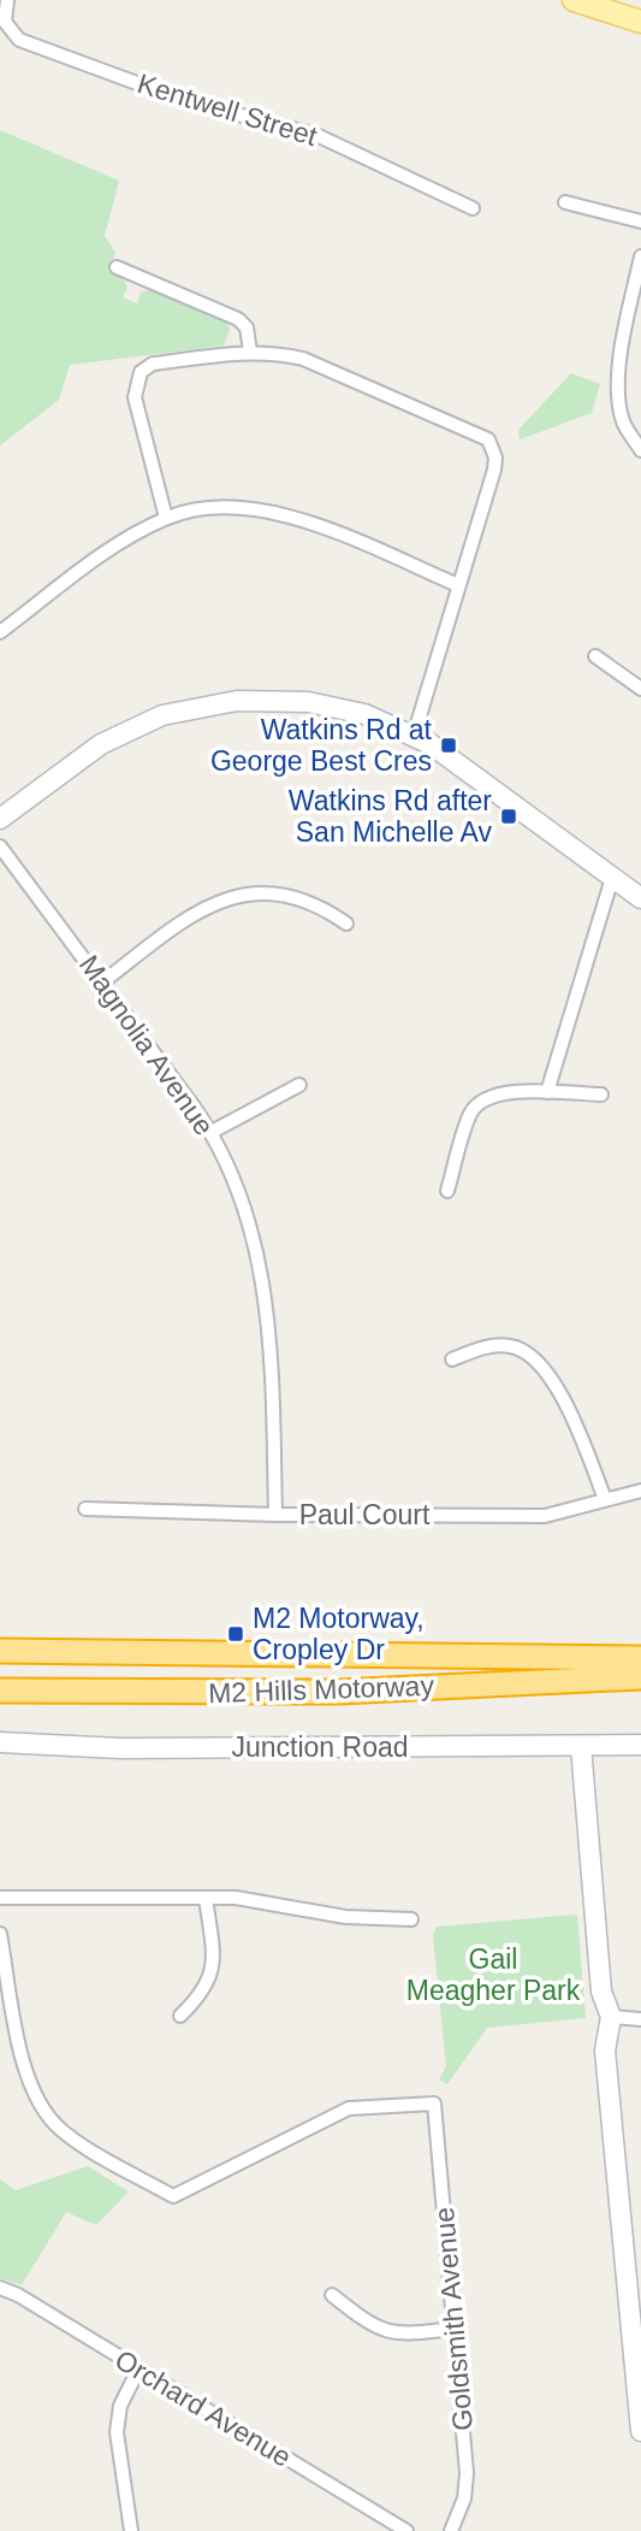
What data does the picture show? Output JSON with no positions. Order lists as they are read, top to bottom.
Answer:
{
  "streets": {
    "highway": ["M2 Hills Motorway"],
    "street": [
      "Kentwell Street",
      "Magnolia Avenue",
      "Paul Court",
      "Junction Road",
      "Goldsmith Avenue",
      "Orchard Avenue"
    ]
  },
  "crossings": [
    ["Magnolia Avenue", "Paul Court"]
  ],
  "parks": ["Gail Meagher Park"],
  "places": {
    "transit": ["Watkins Rd at George Best Cres", "Watkins Rd after San Michelle Av", "M2 Motorway, Cropley Dr"]
  }
}
